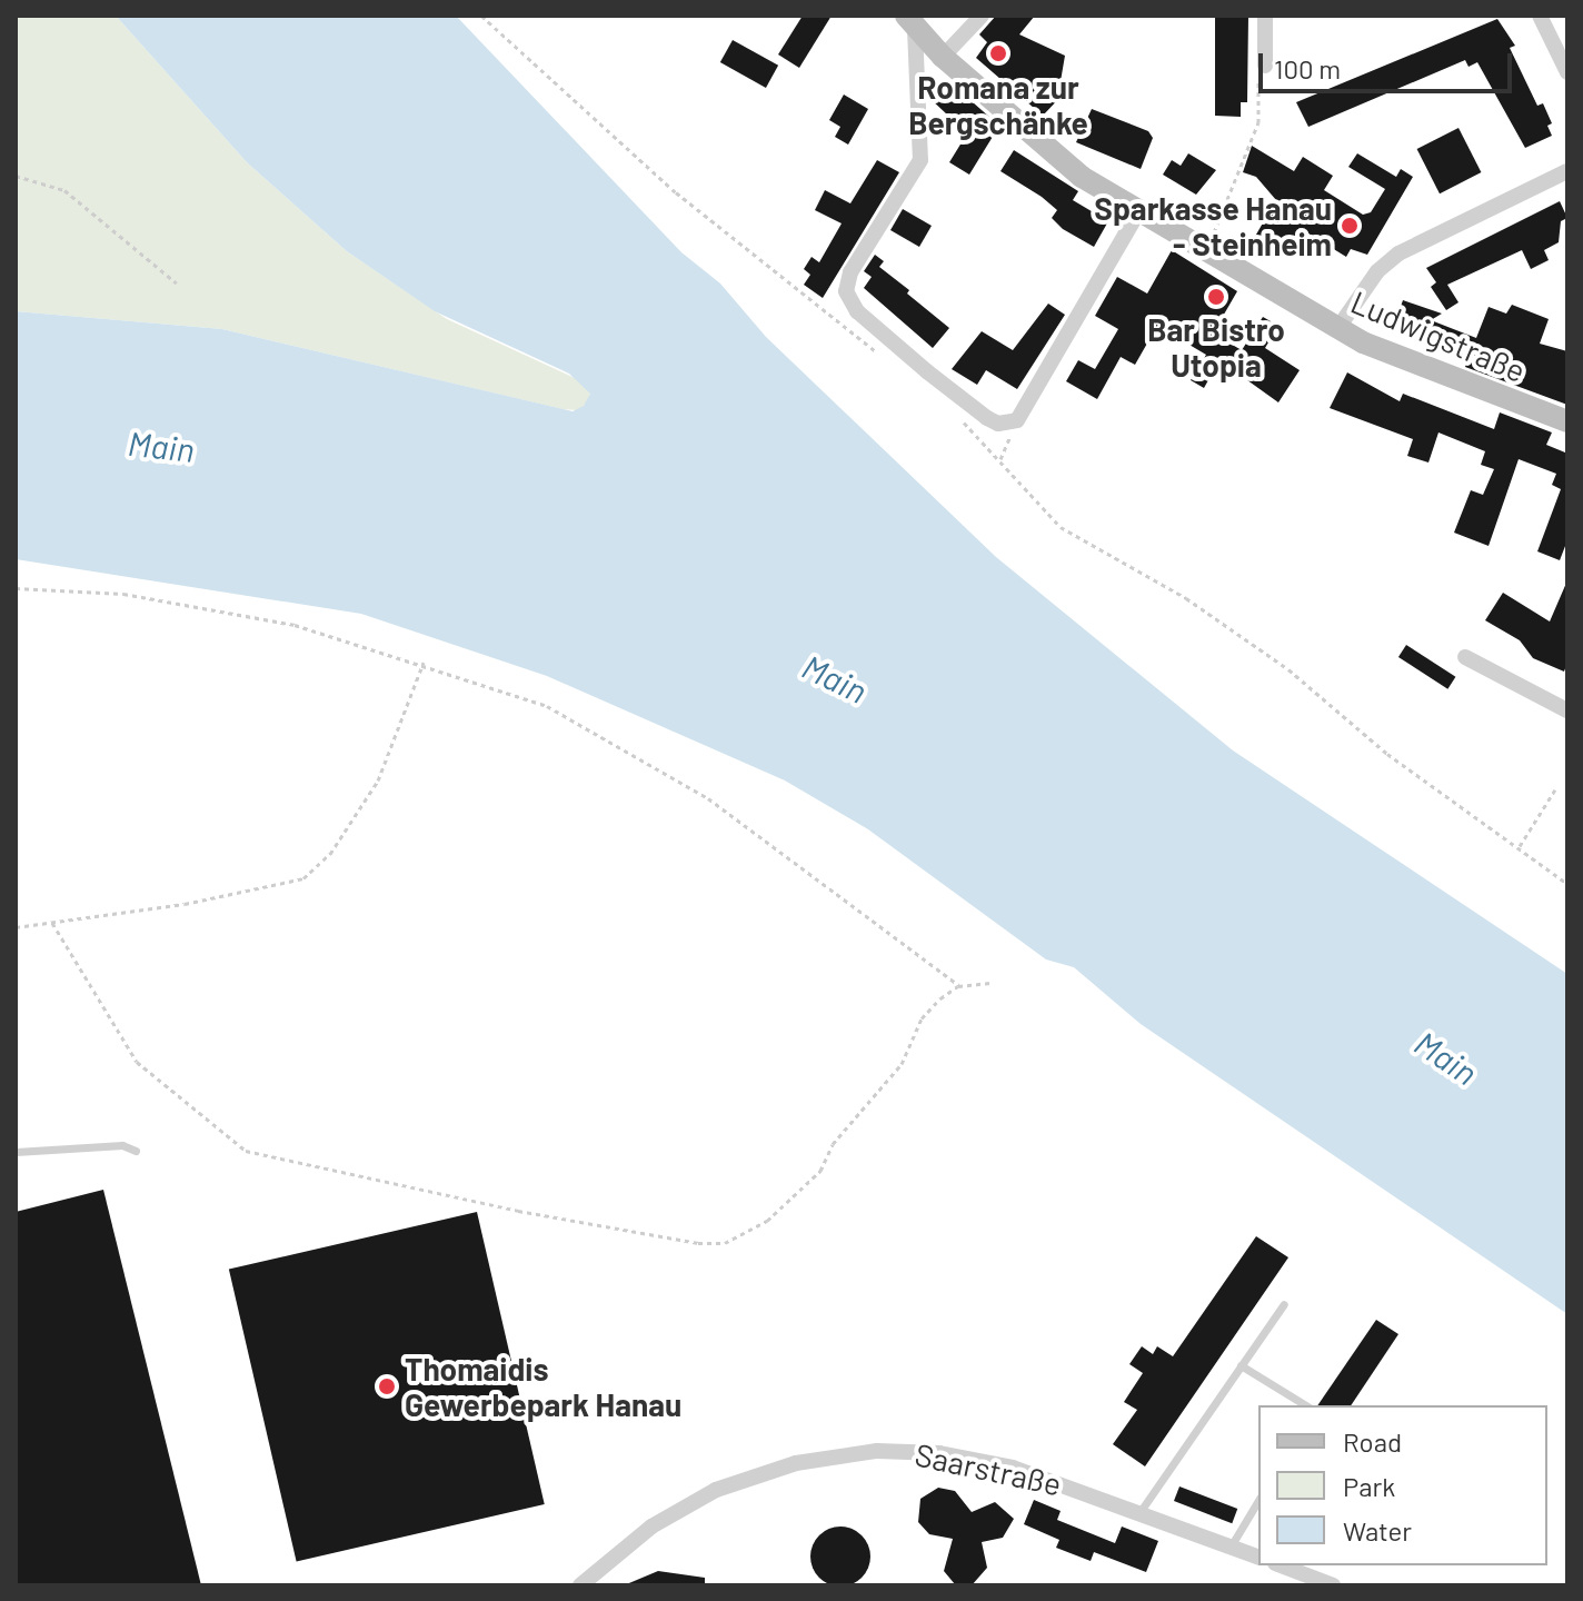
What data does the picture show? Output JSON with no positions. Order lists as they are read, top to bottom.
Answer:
{
  "streets": {
    "main road": ["Ludwigstraße"],
    "street": ["Saarstraße"]
  },
  "water": ["Main"],
  "places": [
    "Romana zur Bergschänke",
    "Sparkasse Hanau - Steinheim",
    "Bar Bistro Utopia",
    "Thomaidis Gewerbepark Hanau"
  ],
  "legend": ["Road", "Park", "Water"],
  "scale_bar": "100 m"
}
